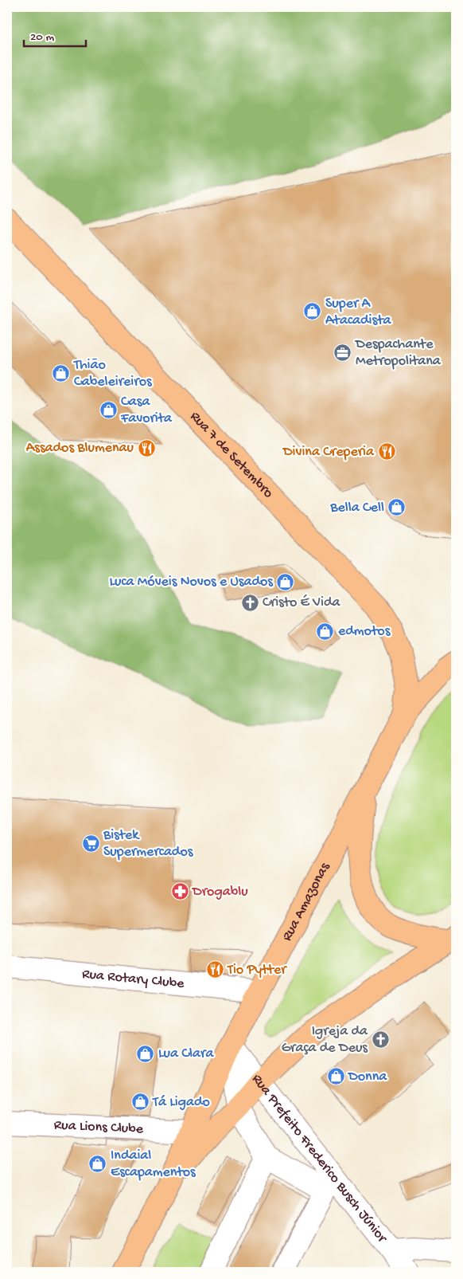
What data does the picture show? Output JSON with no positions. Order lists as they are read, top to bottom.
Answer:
{
  "streets": {
    "main road": ["Rua 7 de Setembro", "Rua Amazonas"],
    "street": ["Rua Rotary Clube", "Rua Lions Clube", "Rua Prefeito Frederico Busch Júnior"]
  },
  "crossings": [
    ["Rua 7 de Setembro", "Rua Amazonas"],
    ["Rua Amazonas", "Rua Rotary Clube"],
    ["Rua Amazonas", "Rua Lions Clube"],
    ["Rua Amazonas", "Rua Prefeito Frederico Busch Júnior"]
  ],
  "places": {
    "shop": [
      "Super A Atacadista",
      "Thião Cabeleireiros",
      "Casa Favorita",
      "Bella Cell",
      "Luca Móveis Novos e Usados",
      "edmotos",
      "Lua Clara",
      "Donna",
      "Tá Ligado",
      "Indaial Escapamentos"
    ],
    "office": ["Despachante Metropolitana"],
    "restaurant": ["Assados Blumenau", "Divina Creperia", "Tio Pytter"],
    "church": ["Cristo É Vida", "Igreja da Graça de Deus"],
    "supermarket": ["Bistek Supermercados"],
    "pharmacy": ["Drogablu"]
  },
  "scale_bar": "20 m"
}
